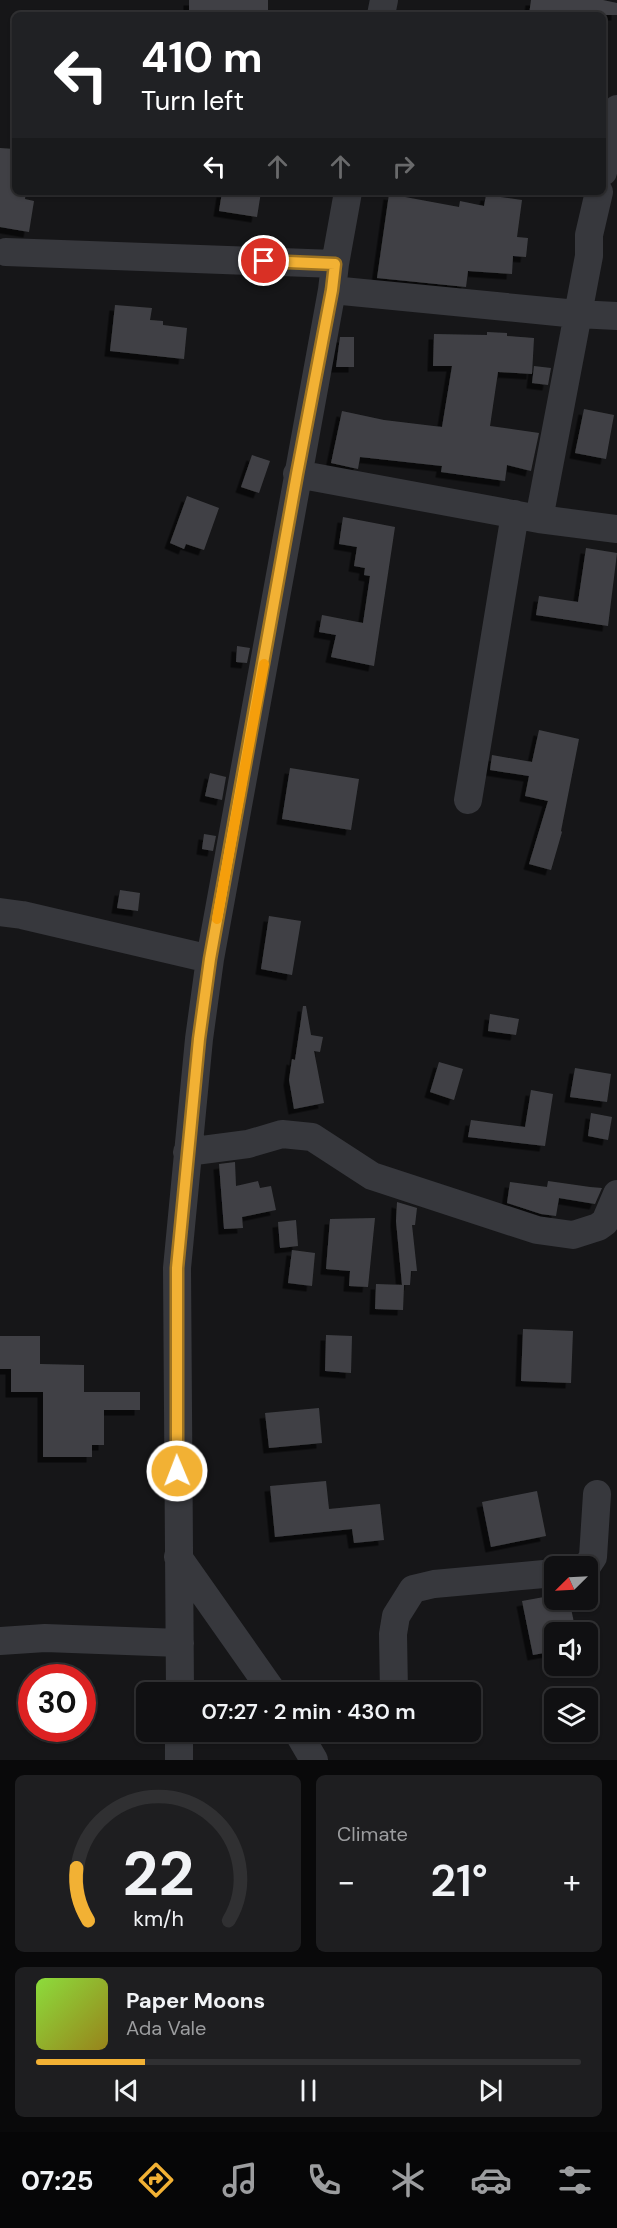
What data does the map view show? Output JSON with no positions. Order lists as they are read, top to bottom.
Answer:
{
  "north": "bottom left",
  "page": {
    "turn": ["410 m", "Turn left"],
    "limit": "30",
    "trip": "07:27 · 2 min · 430 m",
    "tile": "Climate",
    "heat": ["−", "21°", "+"],
    "song": ["Paper Moons", "Ada Vale"],
    "tabs": "07:25",
    "gauge": ["22", "km/h"]
  }
}
